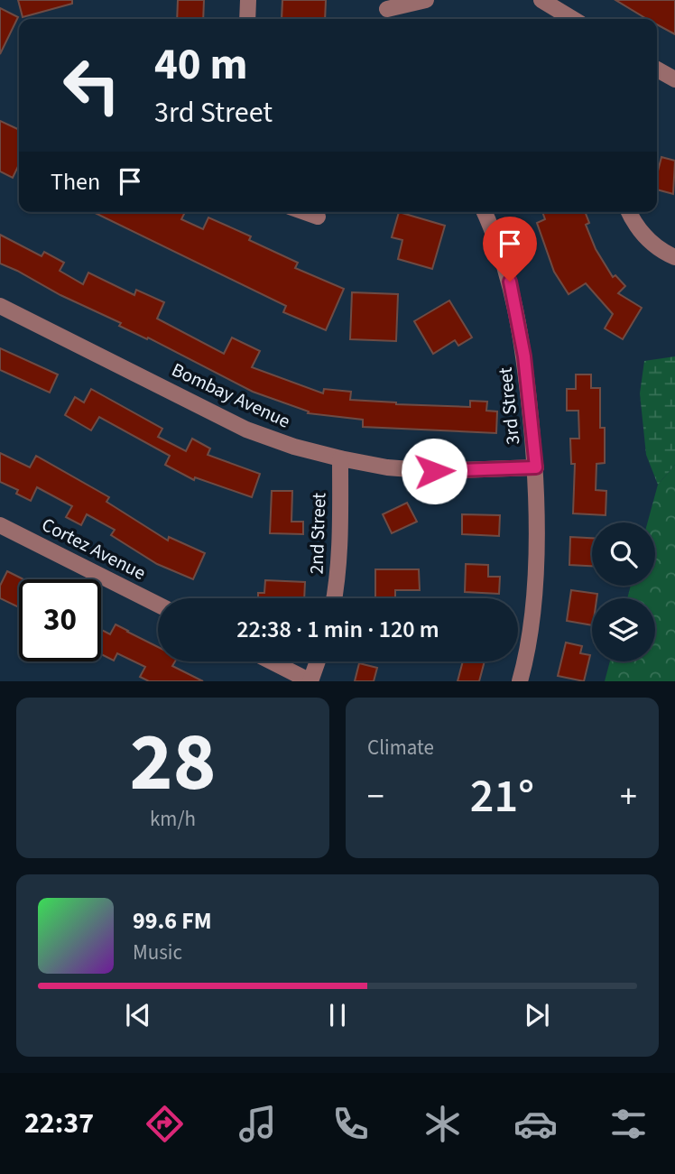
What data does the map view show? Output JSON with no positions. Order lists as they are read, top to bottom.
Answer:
{
  "streets": {
    "street": [
      "Bombay Avenue",
      "3rd Street",
      "2nd Street",
      "Cortez Avenue"
    ]
  },
  "crossings": [
    ["Bombay Avenue", "3rd Street"],
    ["Bombay Avenue", "2nd Street"]
  ],
  "page": {
    "turn": ["40 m", "3rd Street"],
    "then": "Then",
    "limit": "30",
    "trip": "22:38 · 1 min · 120 m",
    "tile": [
      ["28", "km/h"],
      "Climate"
    ],
    "heat": ["−", "21°", "+"],
    "song": ["99.6 FM", "Music"],
    "tabs": "22:37"
  }
}
